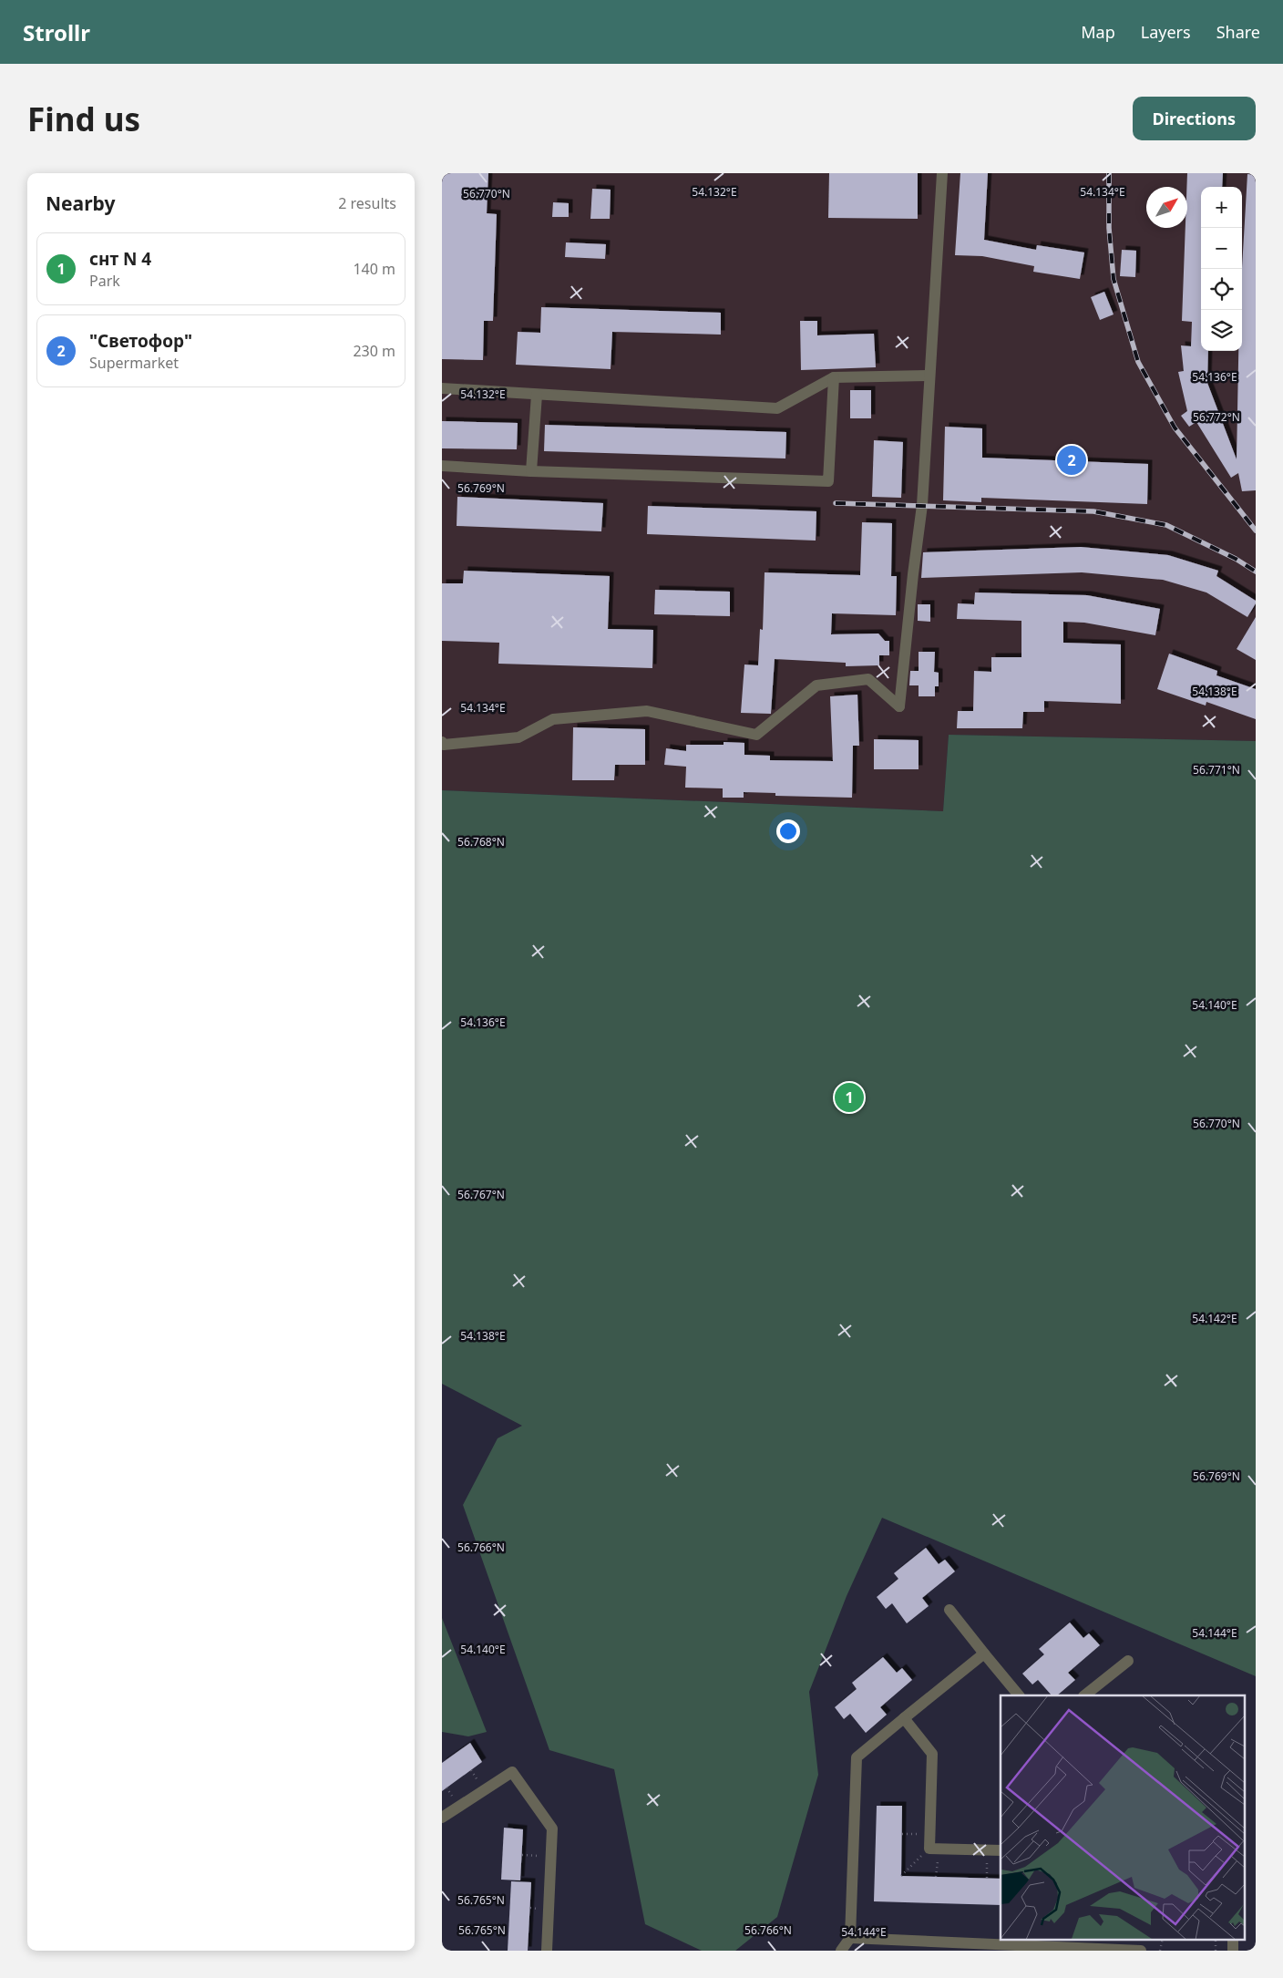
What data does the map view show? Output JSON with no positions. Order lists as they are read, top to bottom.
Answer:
{
  "north": "top right",
  "page": {
    "header": "Strollr",
    "nav": ["Map", "Layers", "Share"],
    "buttons": "Directions",
    "title": "Find us",
    "heading": ["Nearby", "2 results"],
    "map_buttons": ["+", "−"],
    "list": [
      {
        "mark": "1",
        "name": "снт N 4",
        "note": "Park",
        "value": "140 m"
      },
      {
        "mark": "2",
        "name": "\"Светофор\"",
        "note": "Supermarket",
        "value": "230 m"
      }
    ],
    "pins": ["2", "1"]
  },
  "coordinates": [
    "54.132°E",
    "54.134°E",
    "56.770°N",
    "54.136°E",
    "56.772°N",
    "56.769°N",
    "54.138°E",
    "56.771°N",
    "56.768°N",
    "54.140°E",
    "56.767°N",
    "54.142°E",
    "56.766°N",
    "54.144°E",
    "56.765°N"
  ]
}
